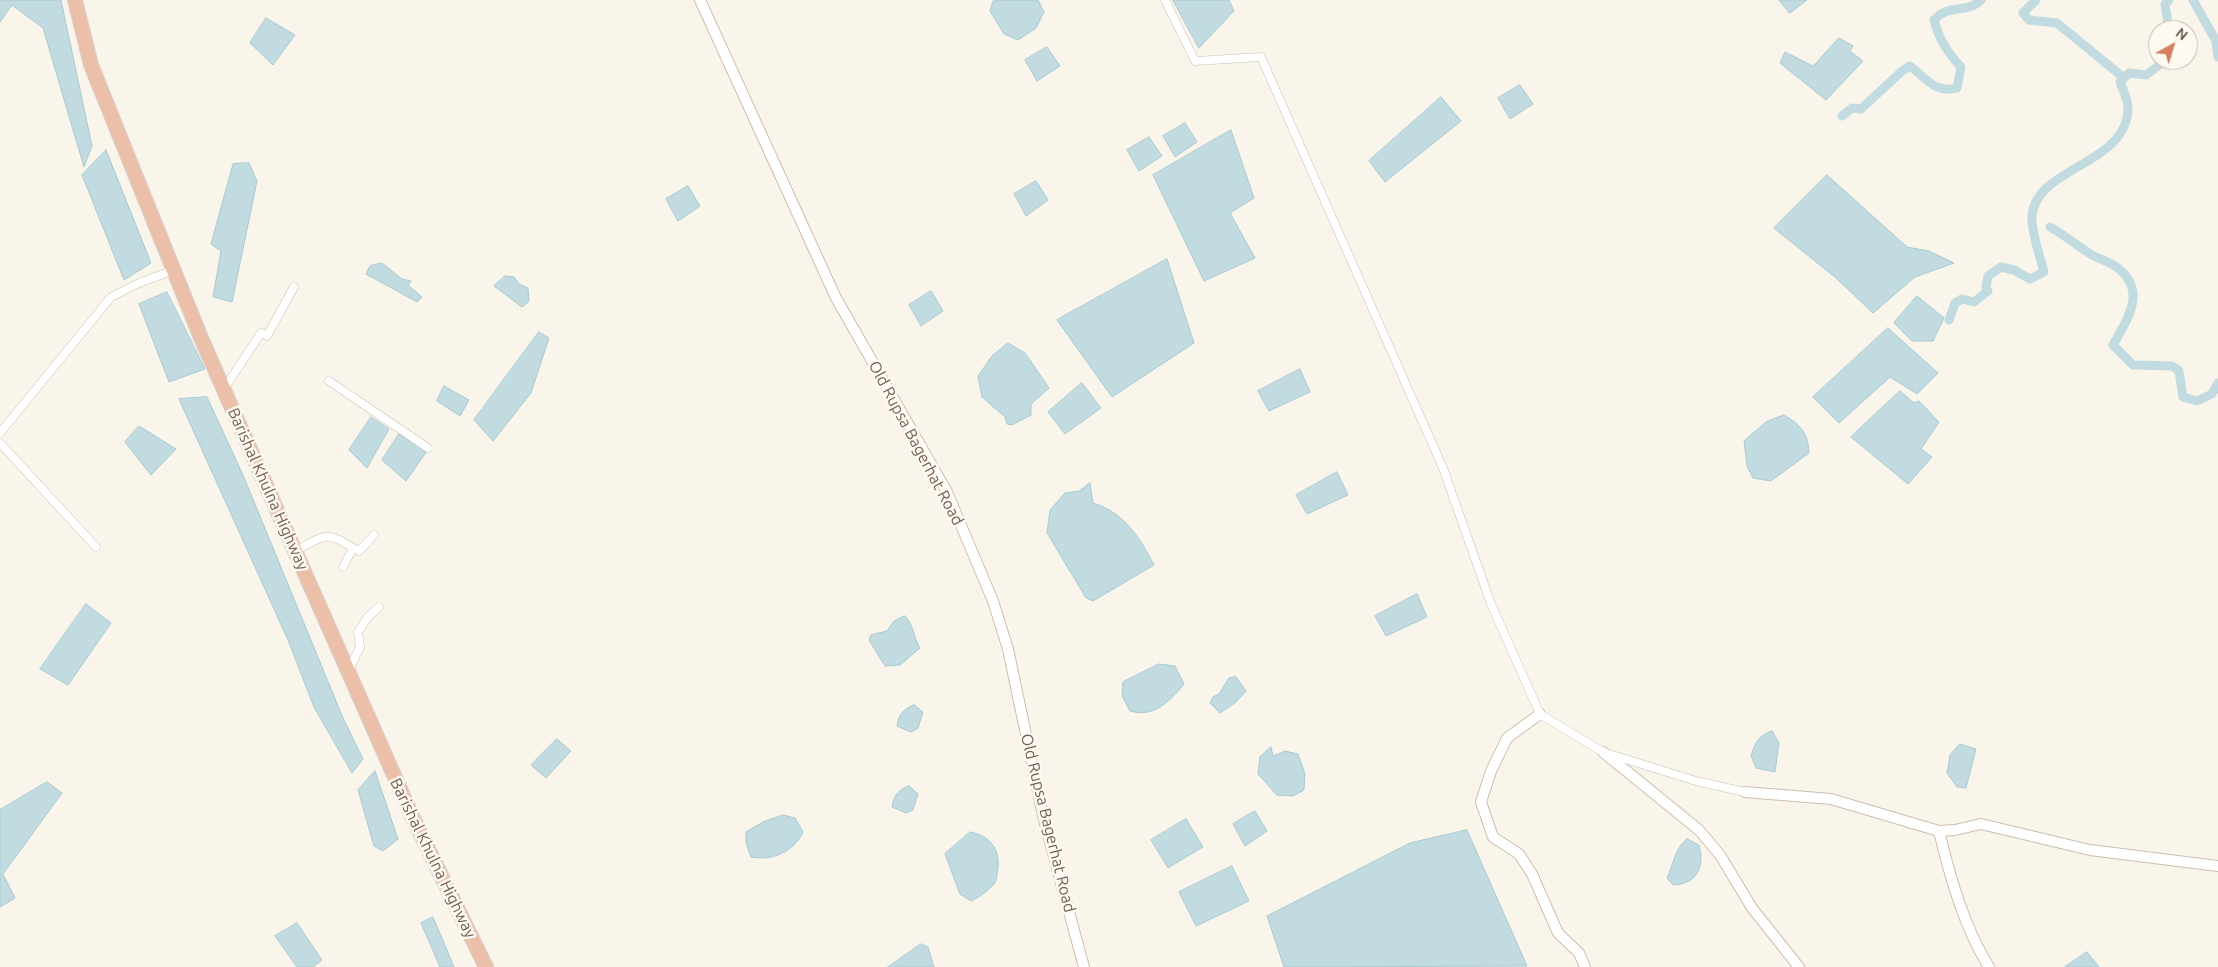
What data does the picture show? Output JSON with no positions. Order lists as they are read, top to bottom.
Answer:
{
  "streets": {
    "highway": ["Barishal Khulna Highway"],
    "street": ["Old Rupsa Bagerhat Road"]
  },
  "north": "top right"
}
